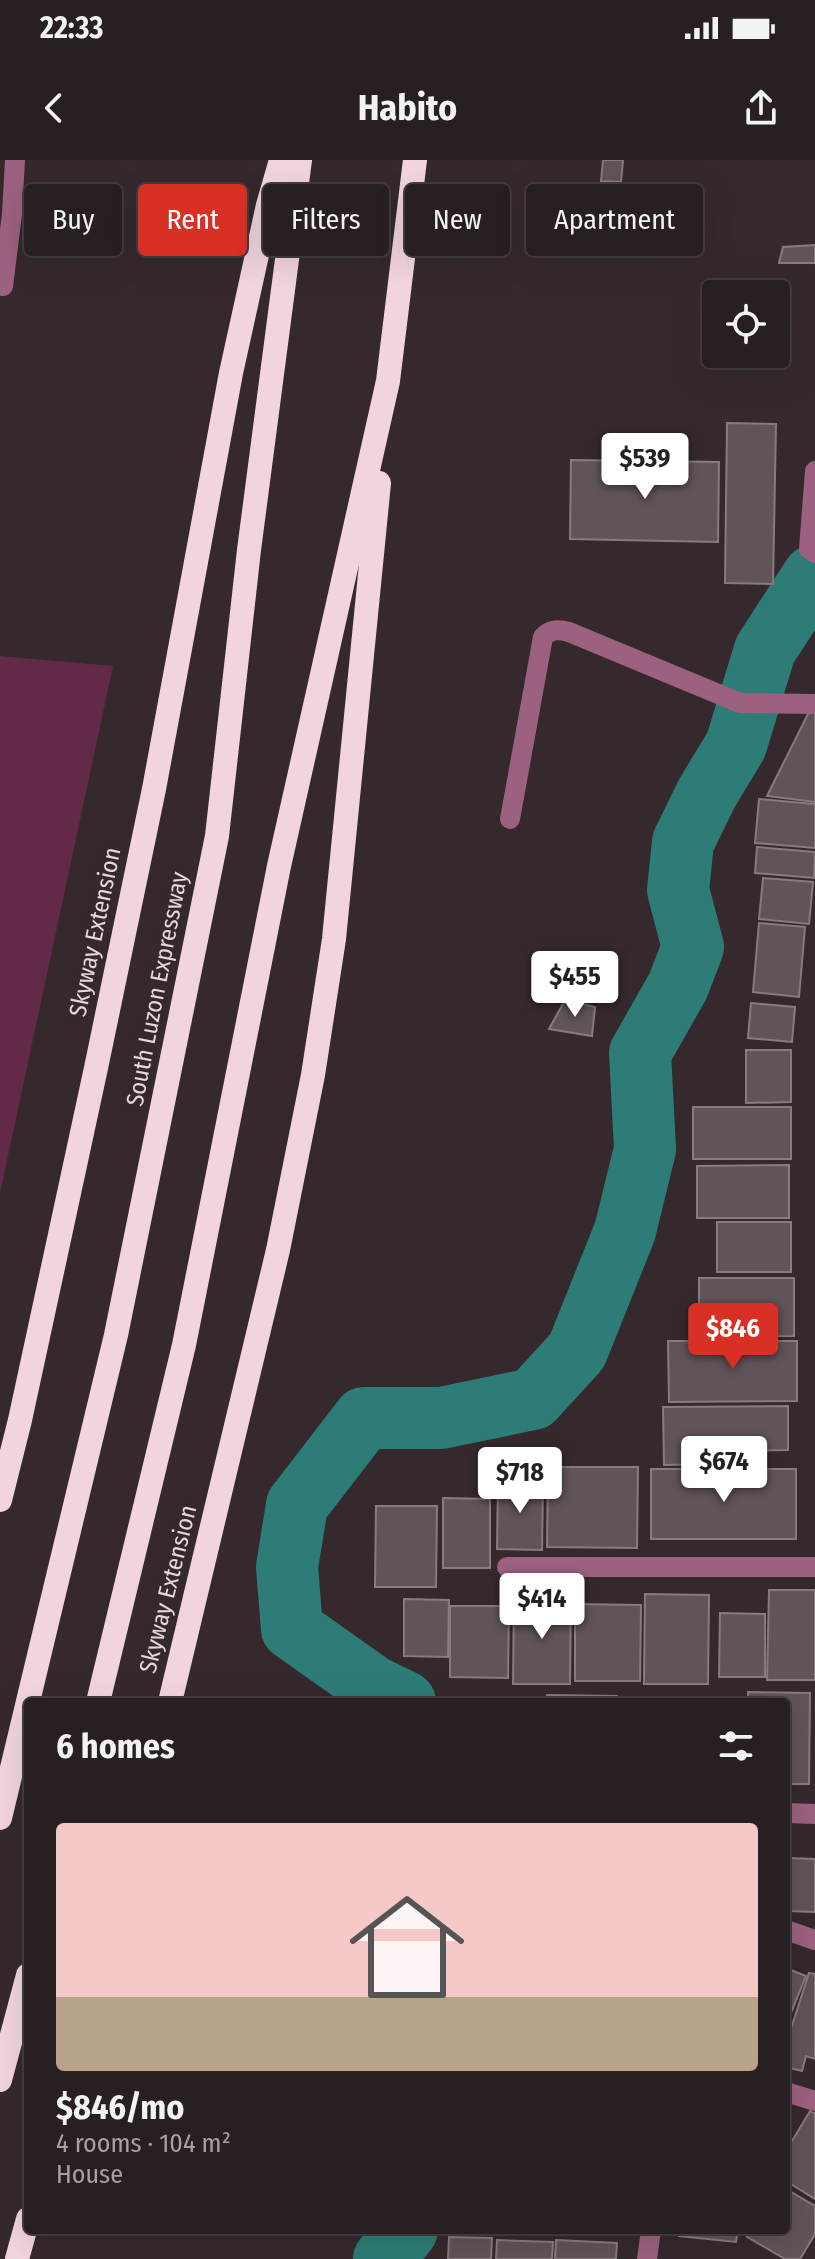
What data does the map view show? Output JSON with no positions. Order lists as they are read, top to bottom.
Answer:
{
  "streets": {
    "highway": ["Skyway Extension", "South Luzon Expressway"]
  },
  "page": {
    "status": "22:33",
    "header": "Habito",
    "chip": [
      "Buy",
      "Rent",
      "Filters",
      "New",
      "Apartment"
    ],
    "price": [
      "$539",
      "$455",
      "$846",
      "$674",
      "$718",
      "$414"
    ],
    "heading": "6 homes",
    "list": [
      {
        "name": "$846/mo",
        "note": "4 rooms · 104 m² · House"
      }
    ]
  }
}
